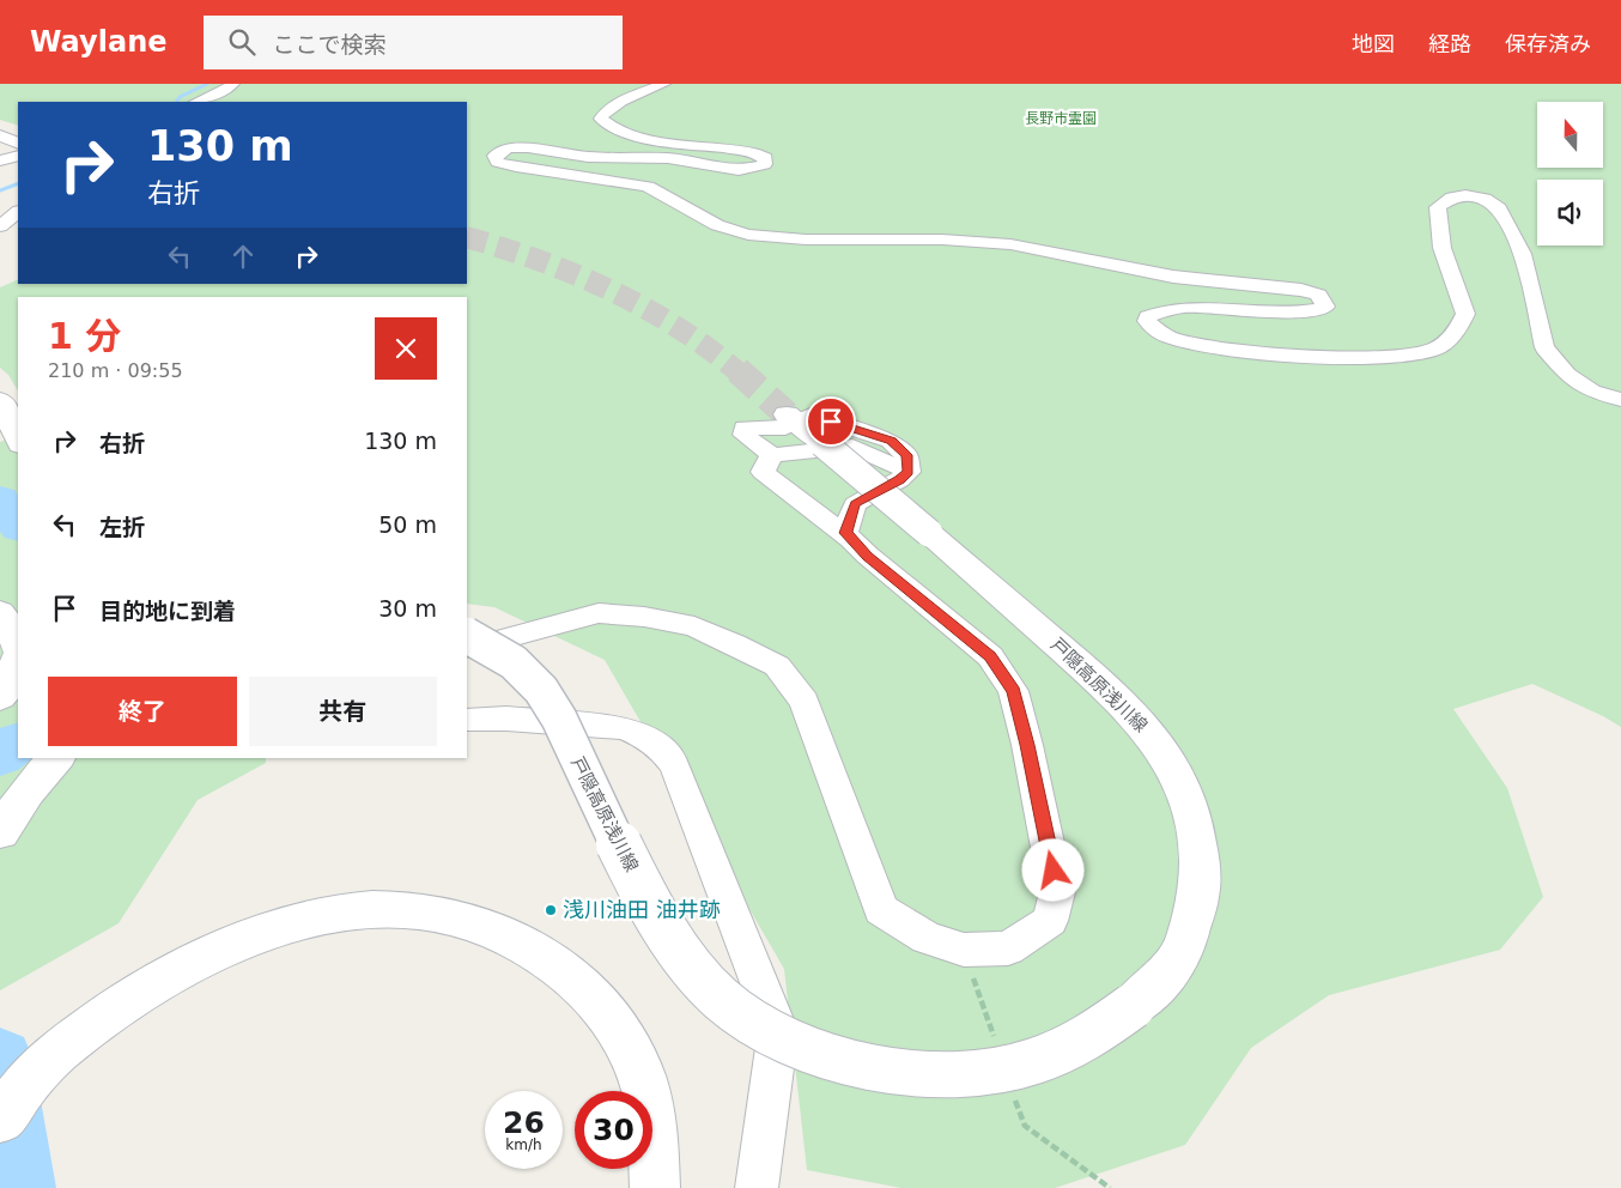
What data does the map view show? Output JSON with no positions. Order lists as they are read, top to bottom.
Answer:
{
  "streets": {
    "main road": ["戸隠高原浅川線"]
  },
  "parks": ["長野市霊園"],
  "places": ["浅川油田 油井跡"],
  "north": "top",
  "page": {
    "header": "Waylane",
    "search": "ここで検索",
    "nav": ["地図", "経路", "保存済み"],
    "turn": ["130 m", "右折"],
    "heading": ["1 分", "210 m · 09:55"],
    "list": [
      {
        "name": "右折",
        "value": "130 m"
      },
      {
        "name": "左折",
        "value": "50 m"
      },
      {
        "name": "目的地に到着",
        "value": "30 m"
      }
    ],
    "buttons": ["終了", "共有"],
    "speed": "26 km/h",
    "limit": "30"
  }
}
